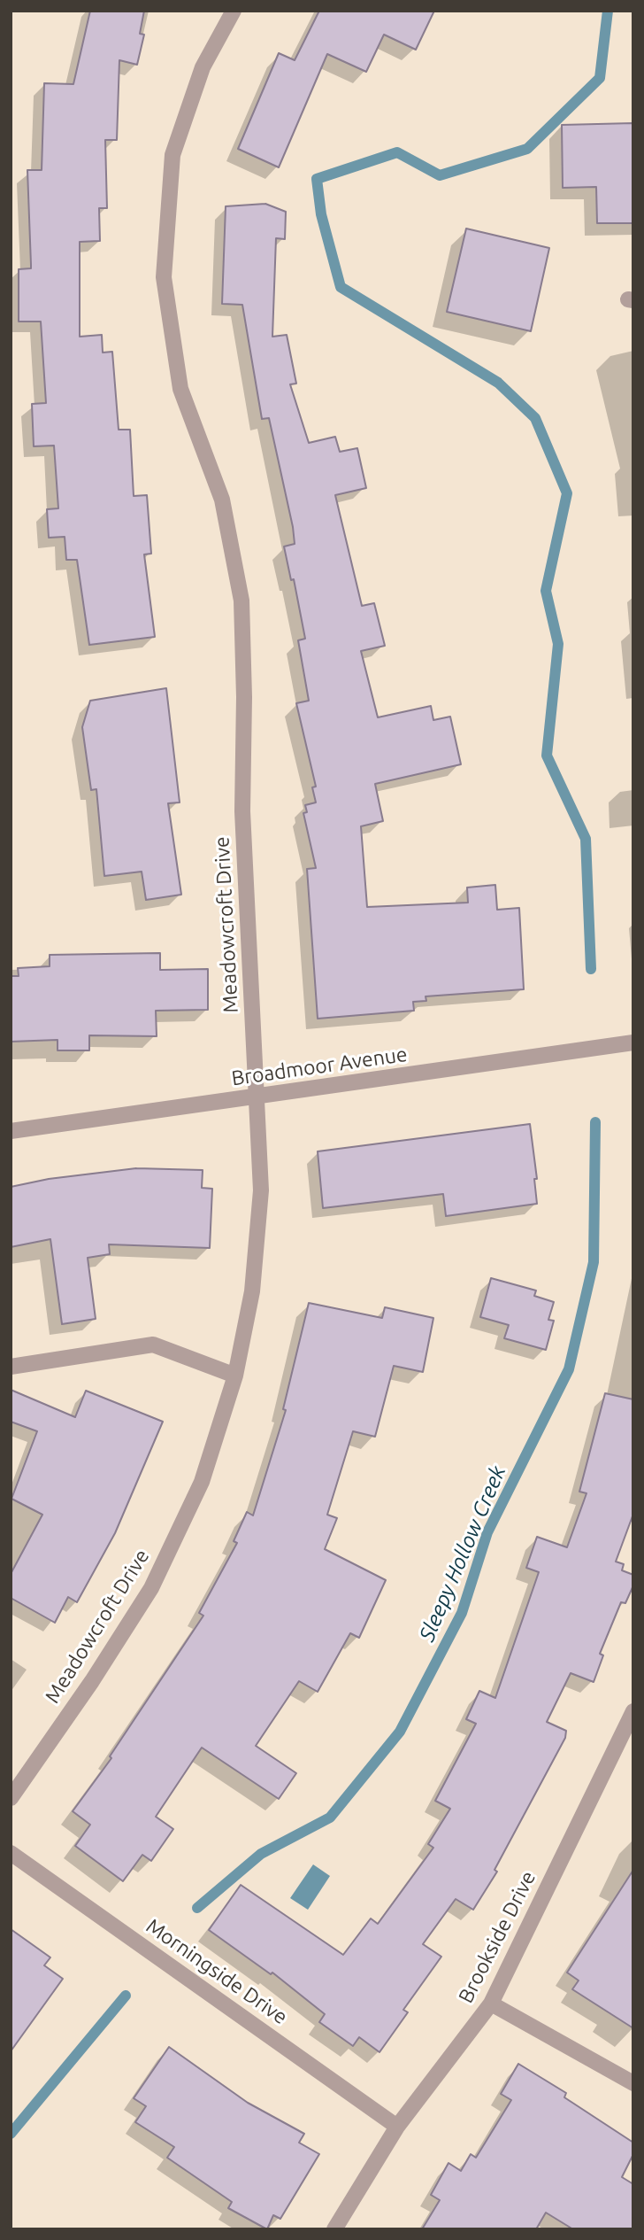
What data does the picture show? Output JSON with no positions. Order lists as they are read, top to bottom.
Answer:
{
  "streets": {
    "street": [
      "Meadowcroft Drive",
      "Broadmoor Avenue",
      "Brookside Drive",
      "Morningside Drive"
    ]
  },
  "crossings": [
    ["Meadowcroft Drive", "Broadmoor Avenue"],
    ["Brookside Drive", "Morningside Drive"]
  ],
  "water": ["Sleepy Hollow Creek"]
}
